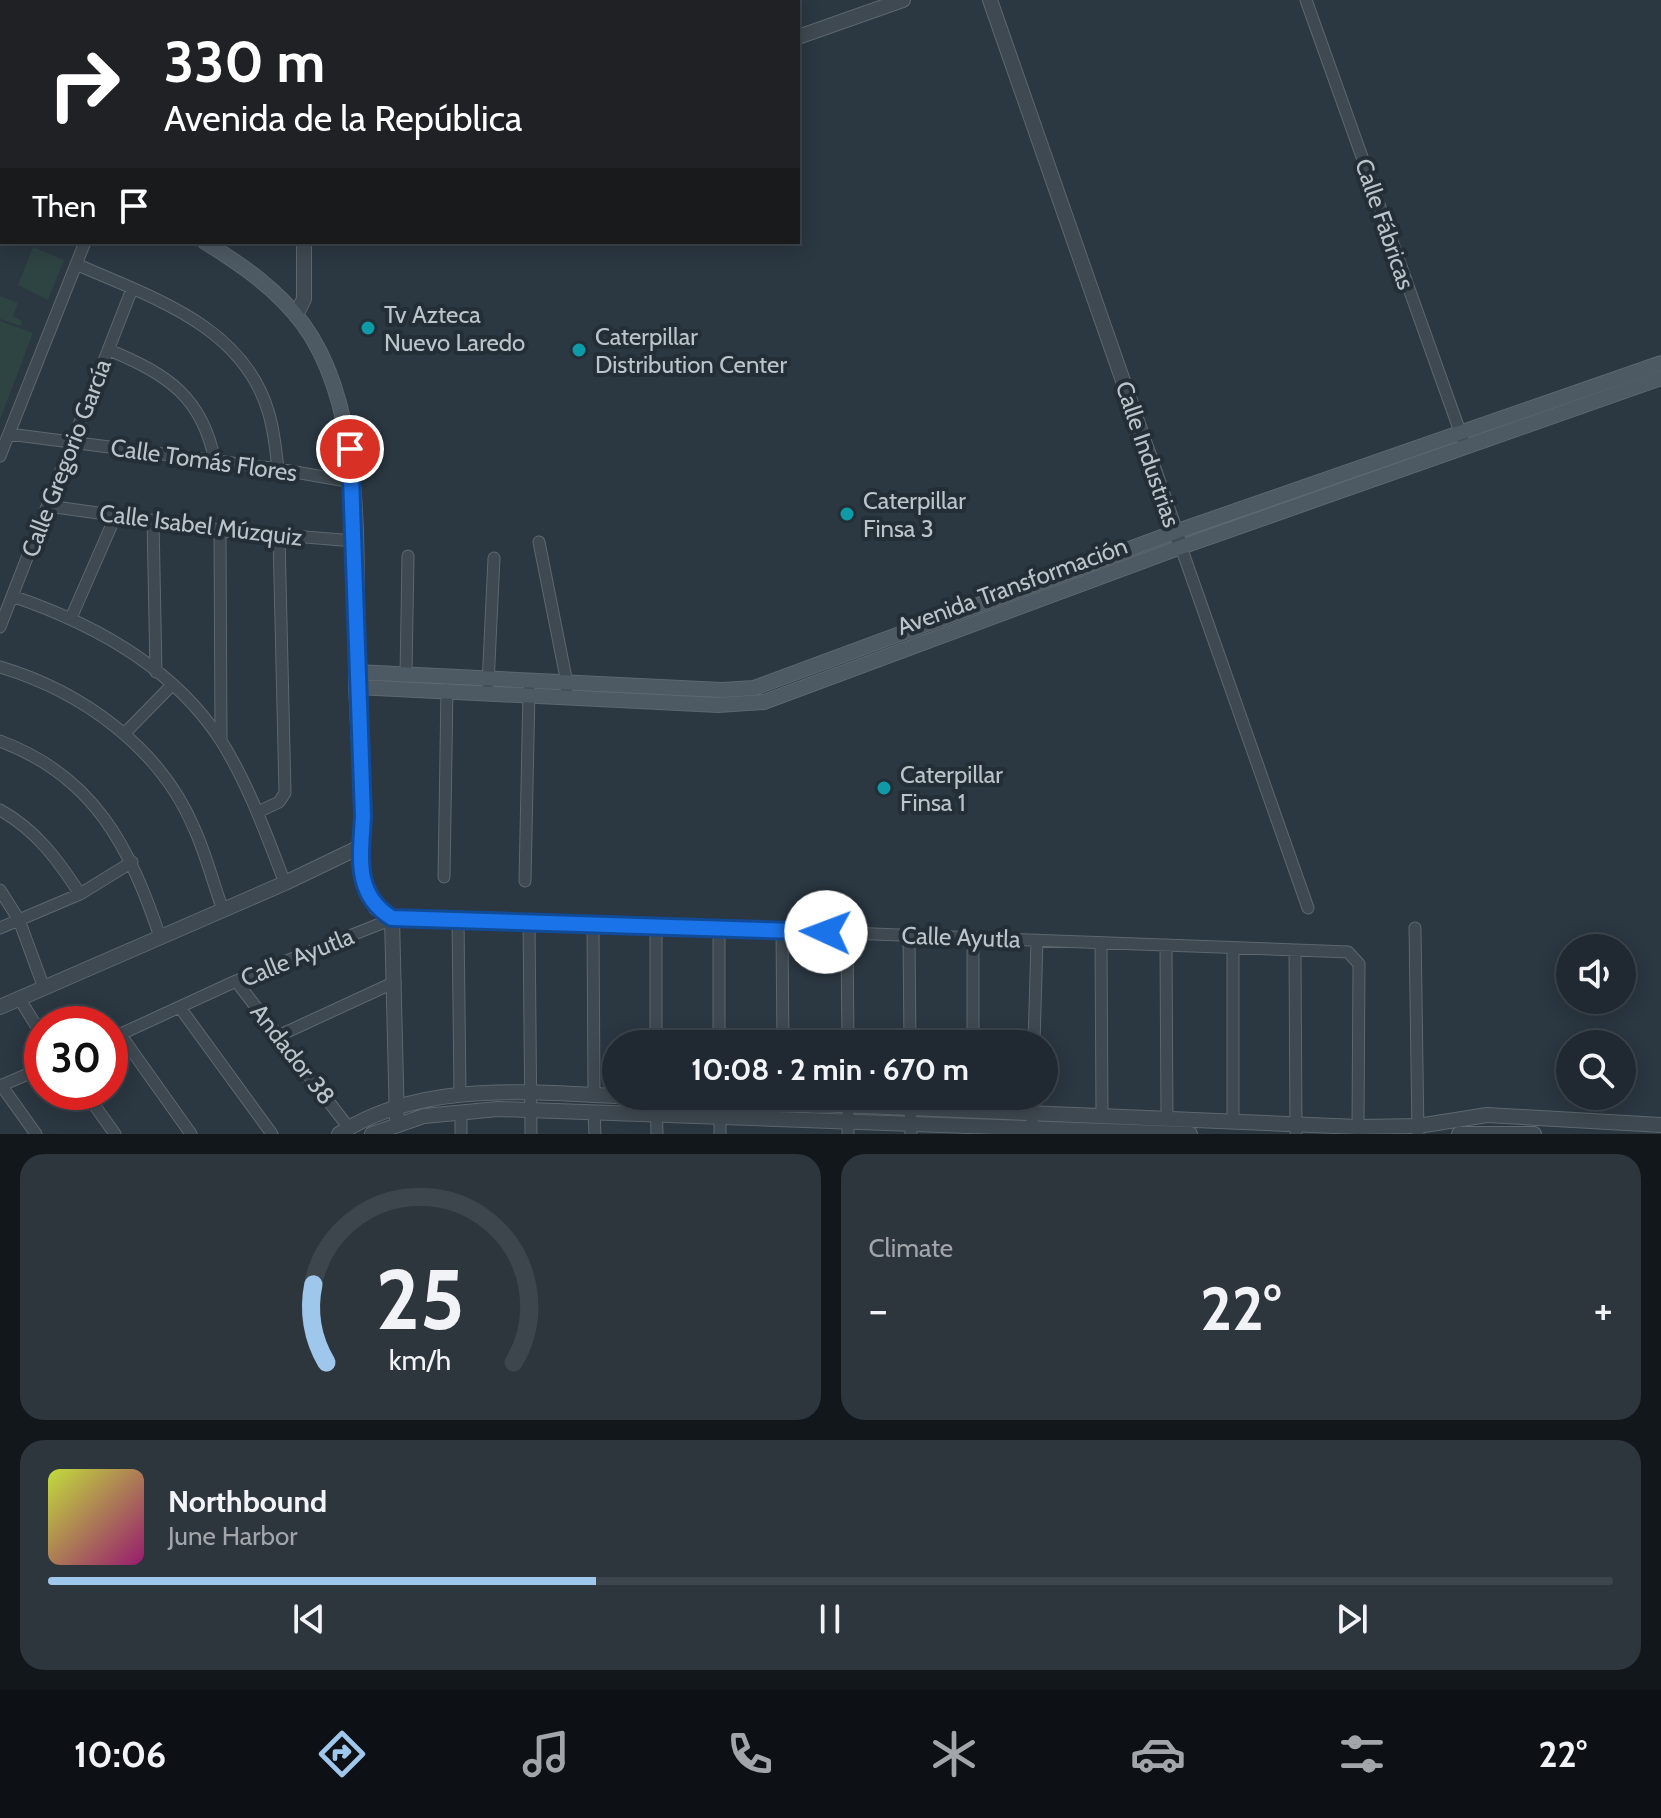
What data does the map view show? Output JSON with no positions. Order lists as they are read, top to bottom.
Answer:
{
  "streets": {
    "main road": ["Avenida Transformación"],
    "street": [
      "Calle Fábricas",
      "Calle Industrias",
      "Calle Gregorio García",
      "Calle Tomás Flores",
      "Calle Isabel Múzquiz",
      "Calle Ayutla",
      "Andador 38"
    ]
  },
  "crossings": [
    ["Calle Fábricas", "Avenida Transformación"],
    ["Calle Industrias", "Avenida Transformación"],
    ["Calle Gregorio García", "Calle Tomás Flores"],
    ["Calle Gregorio García", "Calle Isabel Múzquiz"],
    ["Calle Ayutla", "Andador 38"]
  ],
  "places": [
    "Tv Azteca Nuevo Laredo",
    "Caterpillar Distribution Center",
    "Caterpillar Finsa 3",
    "Caterpillar Finsa 1"
  ],
  "page": {
    "turn": ["330 m", "Avenida de la República"],
    "then": "Then",
    "limit": "30",
    "trip": "10:08 · 2 min · 670 m",
    "tile": "Climate",
    "heat": ["−", "22°", "+"],
    "song": ["Northbound", "June Harbor"],
    "tabs": ["10:06", "22°"],
    "gauge": ["25", "km/h"]
  }
}
